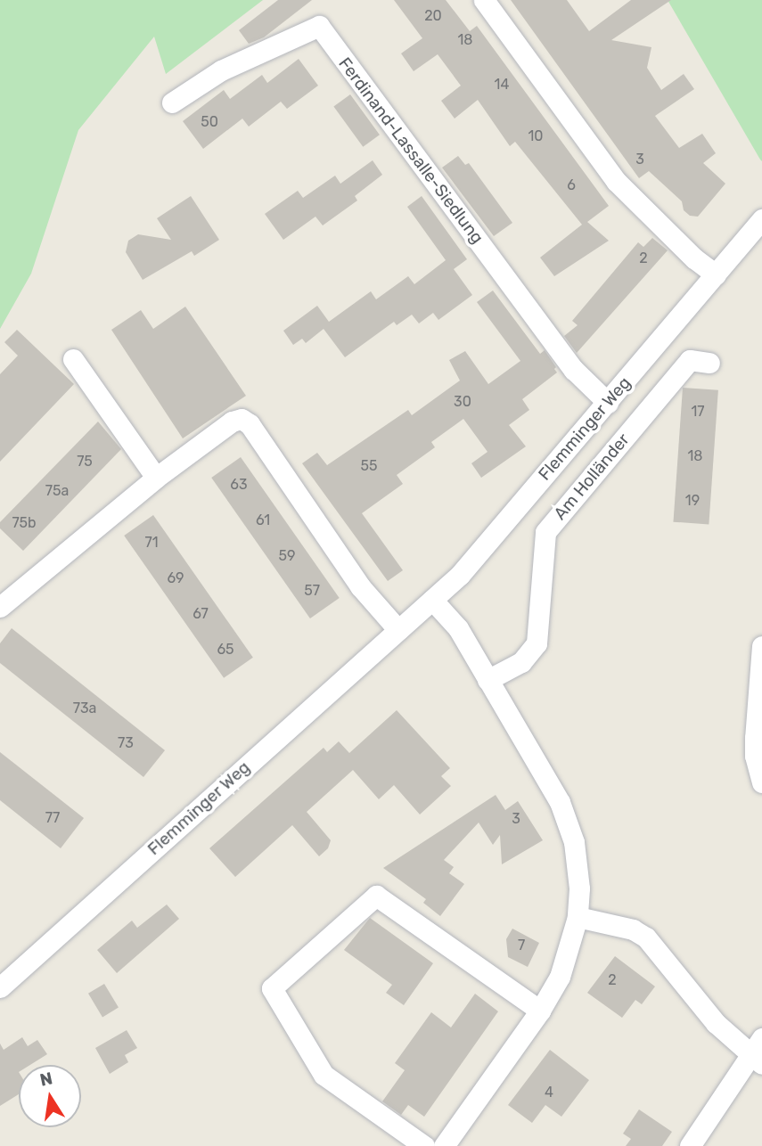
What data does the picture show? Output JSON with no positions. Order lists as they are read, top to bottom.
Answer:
{
  "streets": {
    "street": ["Ferdinand-Lassalle-Siedlung", "Flemminger Weg", "Am Holländer"]
  },
  "crossings": [
    ["Ferdinand-Lassalle-Siedlung", "Flemminger Weg"]
  ],
  "house_numbers": [
    "20",
    "18",
    "14",
    "50",
    "10",
    "3",
    "6",
    "2",
    "30",
    "17",
    "18",
    "75",
    "55",
    "63",
    "75a",
    "19",
    "61",
    "75b",
    "71",
    "59",
    "69",
    "57",
    "67",
    "65",
    "73a",
    "73",
    "77",
    "3",
    "7",
    "2",
    "4"
  ],
  "north": "top"
}
